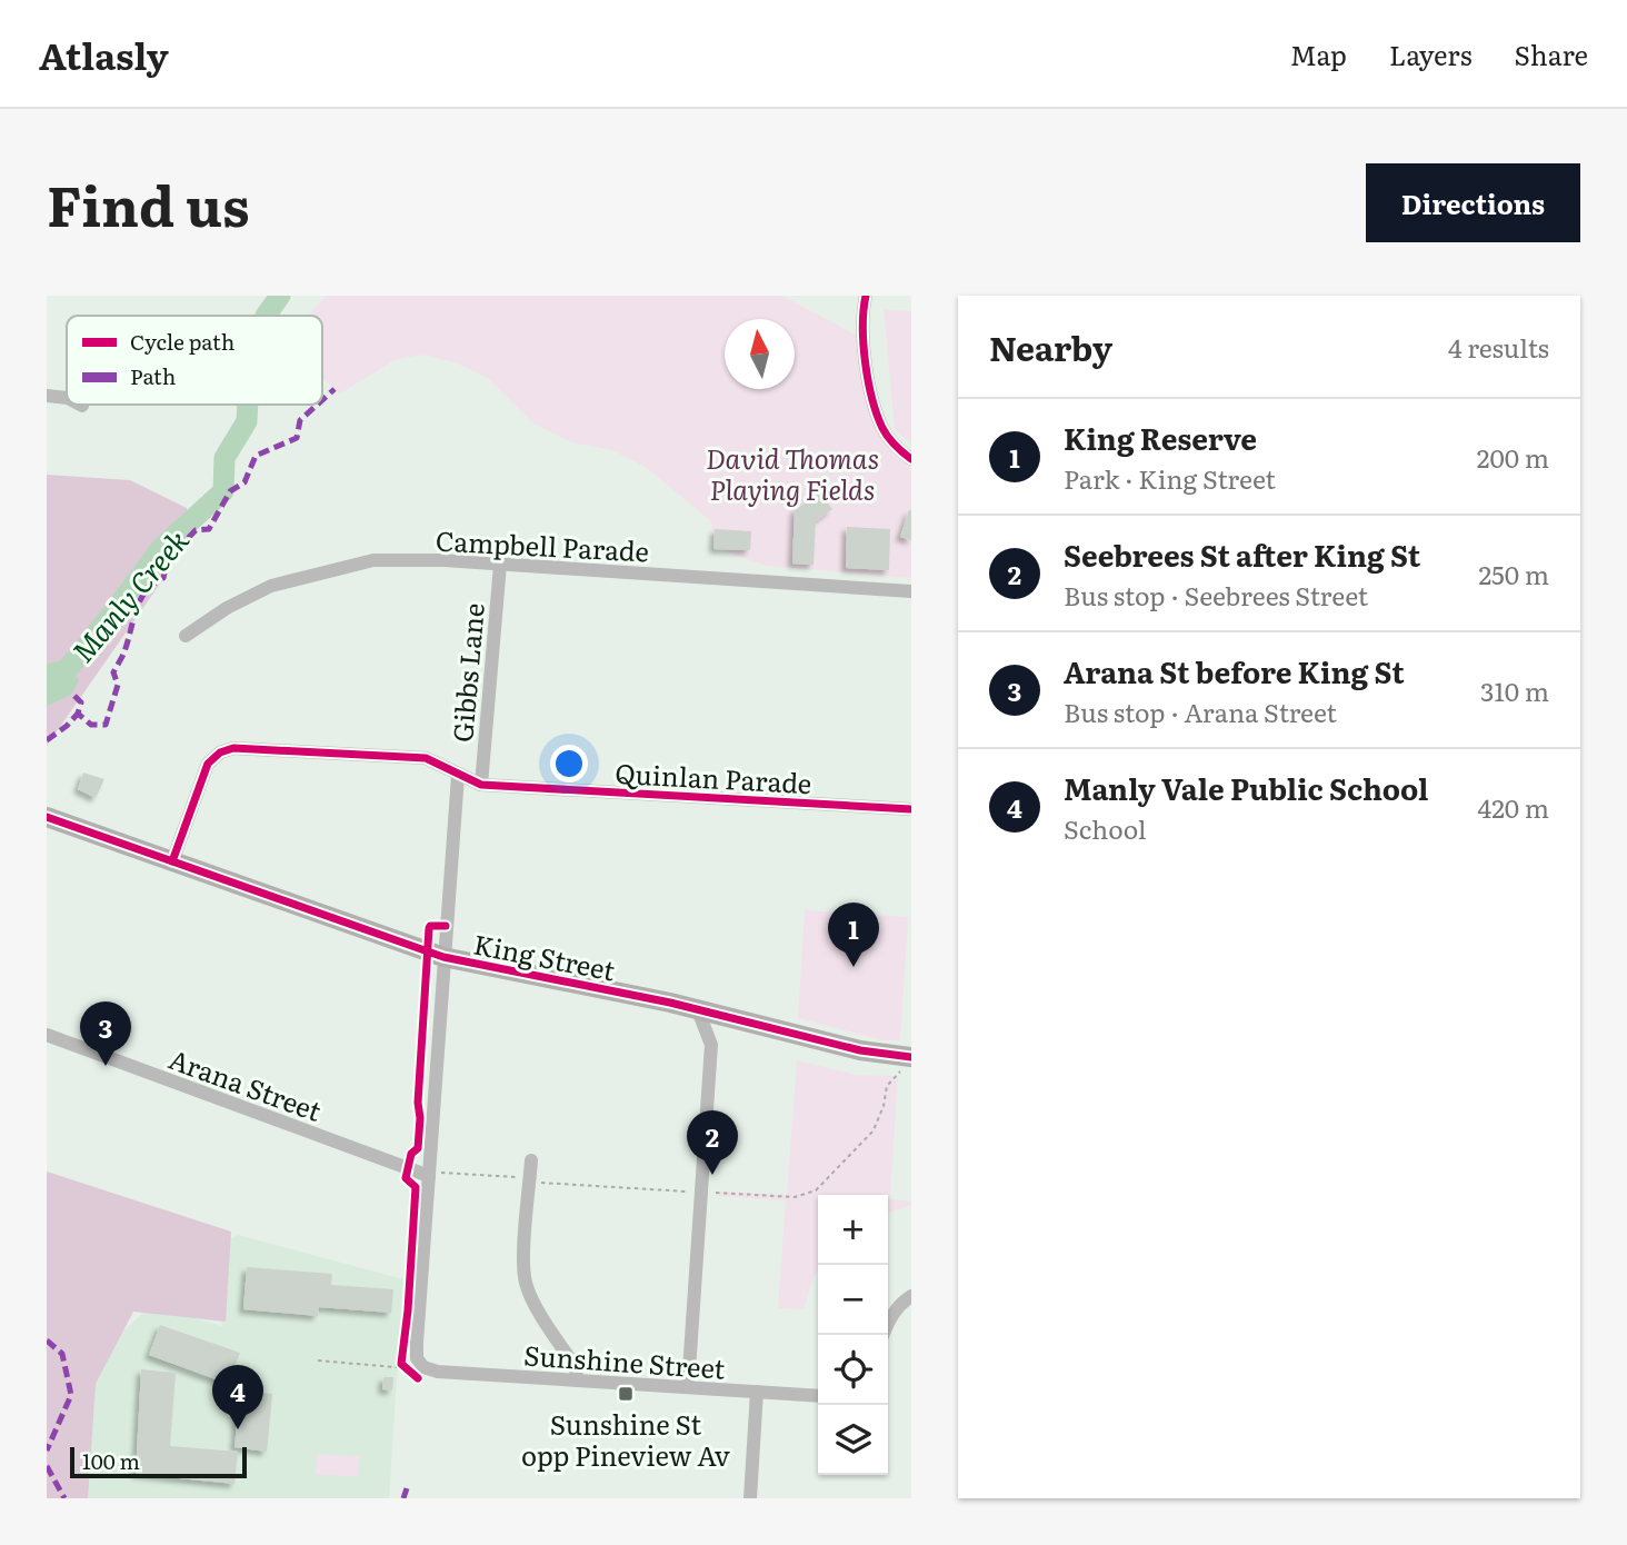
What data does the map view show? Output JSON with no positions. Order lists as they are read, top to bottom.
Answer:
{
  "streets": {
    "street": [
      "Campbell Parade",
      "Gibbs Lane",
      "Quinlan Parade",
      "King Street",
      "Arana Street",
      "Sunshine Street"
    ]
  },
  "crossings": [
    ["Campbell Parade", "Gibbs Lane"],
    ["Gibbs Lane", "Quinlan Parade"],
    ["Quinlan Parade", "King Street"]
  ],
  "water": ["Manly Creek"],
  "parks": ["David Thomas Playing Fields"],
  "places": {
    "transit": ["Sunshine St opp Pineview Av"]
  },
  "legend": ["Cycle path", "Path"],
  "scale_bar": "100 m",
  "north": "top",
  "page": {
    "header": "Atlasly",
    "nav": ["Map", "Layers", "Share"],
    "title": "Find us",
    "buttons": "Directions",
    "heading": ["Nearby", "4 results"],
    "list": [
      {
        "mark": "1",
        "name": "King Reserve",
        "note": "Park · King Street",
        "value": "200 m"
      },
      {
        "mark": "2",
        "name": "Seebrees St after King St",
        "note": "Bus stop · Seebrees Street",
        "value": "250 m"
      },
      {
        "mark": "3",
        "name": "Arana St before King St",
        "note": "Bus stop · Arana Street",
        "value": "310 m"
      },
      {
        "mark": "4",
        "name": "Manly Vale Public School",
        "note": "School",
        "value": "420 m"
      }
    ],
    "pins": [
      "1",
      "3",
      "2",
      "4"
    ],
    "map_buttons": ["+", "−"],
    "scale": "100 m"
  }
}
